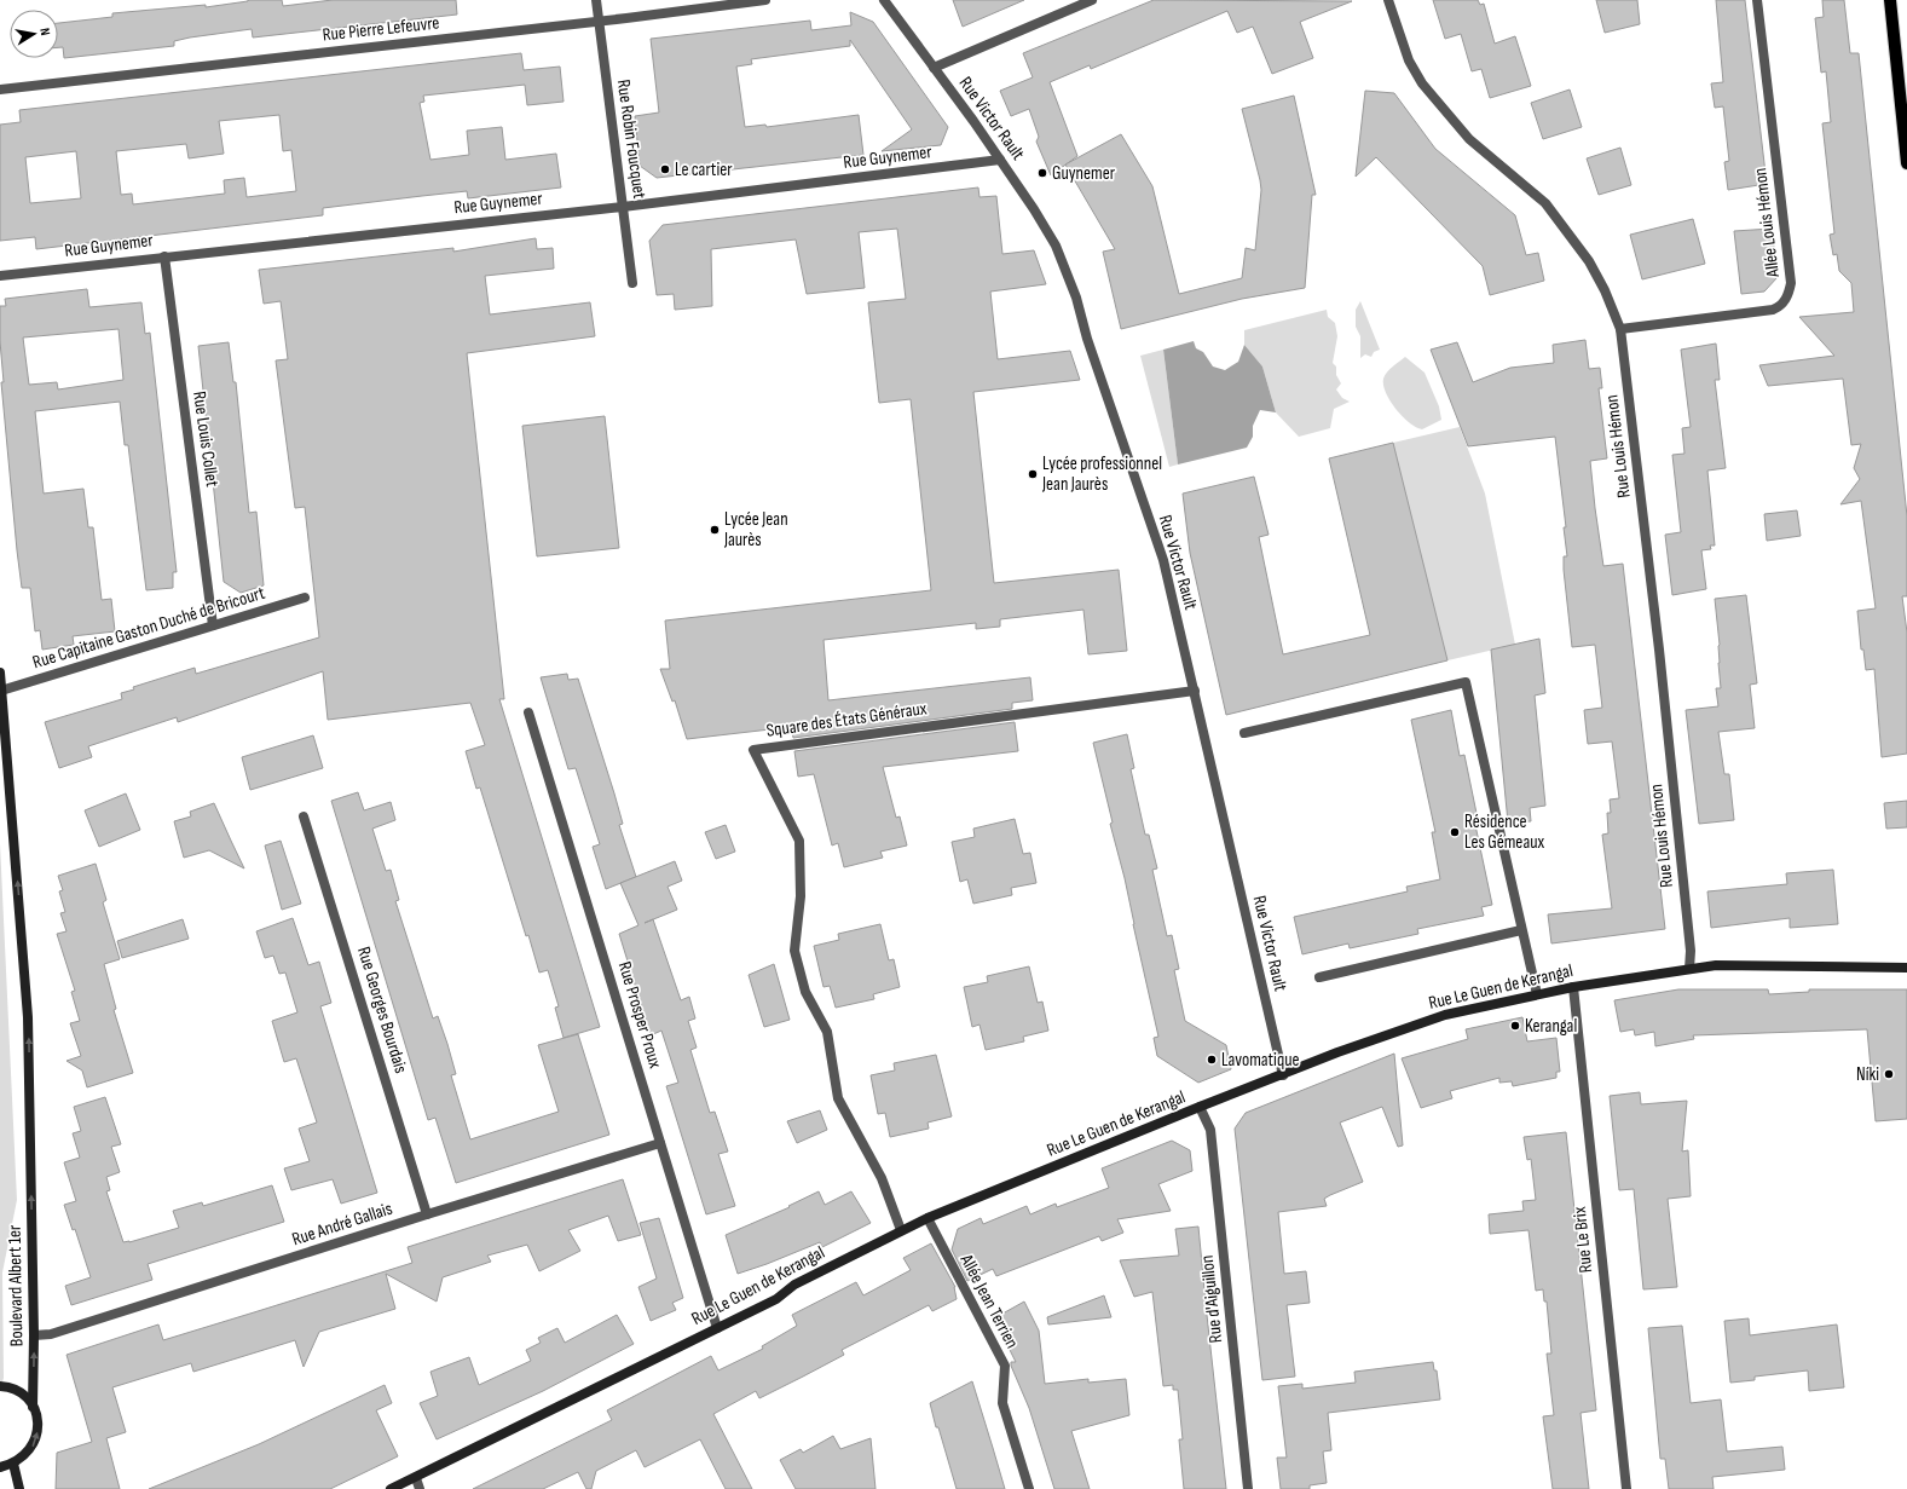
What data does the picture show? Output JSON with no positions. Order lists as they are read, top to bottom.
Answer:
{
  "streets": {
    "street": [
      "Rue Pierre Lefeuvre",
      "Rue Victor Rault",
      "Rue Robin Foucquet",
      "Rue Guynemer",
      "Allée Louis Hémon",
      "Rue Louis Collet",
      "Rue Louis Hémon",
      "Rue Capitaine Gaston Duché de Bricourt",
      "Square des États Généraux",
      "Rue Le Guen de Kerangal",
      "Rue Georges Bourdais",
      "Rue Prosper Proux",
      "Rue André Gallais",
      "Rue Le Brix",
      "Boulevard Albert 1er",
      "Rue d'Aiguillon",
      "Allée Jean Terrien"
    ]
  },
  "crossings": [
    ["Rue Pierre Lefeuvre", "Rue Robin Foucquet"],
    ["Rue Victor Rault", "Rue Guynemer"],
    ["Rue Victor Rault", "Square des États Généraux"],
    ["Rue Victor Rault", "Rue Le Guen de Kerangal"],
    ["Rue Robin Foucquet", "Rue Guynemer"],
    ["Rue Guynemer", "Rue Louis Collet"],
    ["Allée Louis Hémon", "Rue Louis Hémon"],
    ["Rue Louis Collet", "Rue Capitaine Gaston Duché de Bricourt"],
    ["Rue Louis Hémon", "Rue Le Guen de Kerangal"],
    ["Rue Capitaine Gaston Duché de Bricourt", "Boulevard Albert 1er"],
    ["Square des États Généraux", "Rue Le Guen de Kerangal"],
    ["Rue Le Guen de Kerangal", "Rue Prosper Proux"],
    ["Rue Le Guen de Kerangal", "Rue Le Brix"],
    ["Rue Le Guen de Kerangal", "Rue d'Aiguillon"],
    ["Rue Le Guen de Kerangal", "Allée Jean Terrien"],
    ["Rue Georges Bourdais", "Rue André Gallais"],
    ["Rue Prosper Proux", "Rue André Gallais"],
    ["Rue André Gallais", "Boulevard Albert 1er"]
  ],
  "one_way": ["Boulevard Albert 1er"],
  "places": [
    "Le cartier",
    "Guynemer",
    "Lycée professionnel Jean Jaurès",
    "Lycée Jean Jaurès",
    "Résidence Les Gémeaux",
    "Kerangal",
    "Lavomatique",
    "Níki"
  ],
  "north": "right"
}
